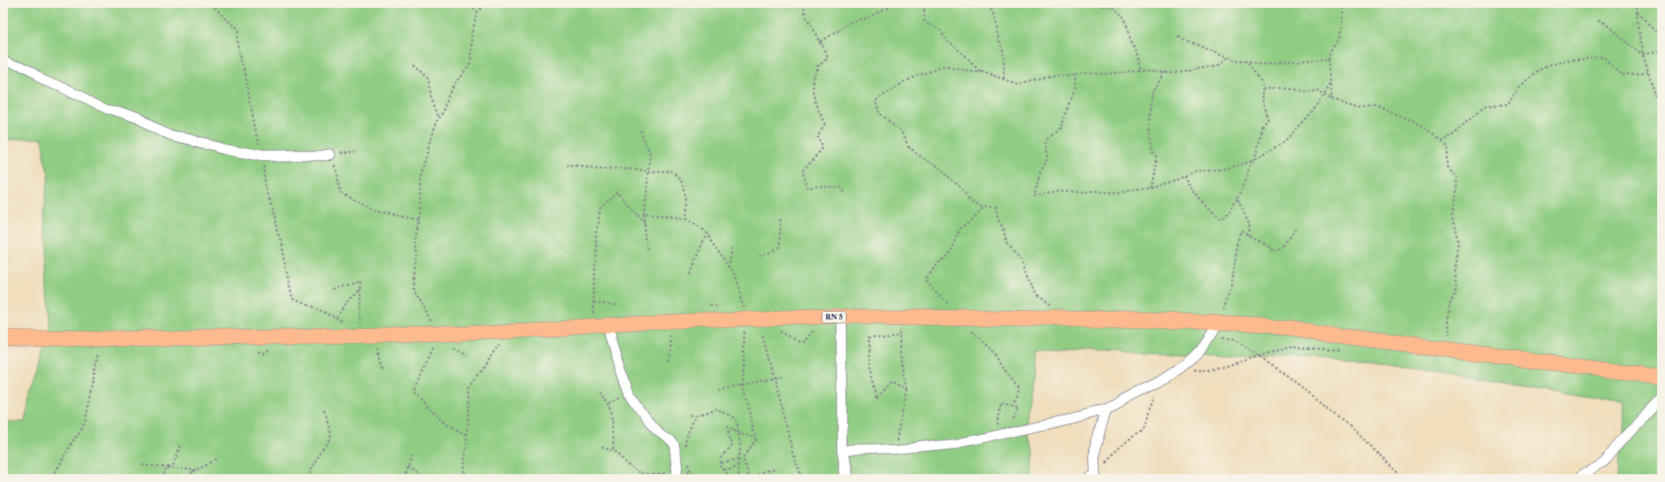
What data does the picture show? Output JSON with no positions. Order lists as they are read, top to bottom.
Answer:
{
  "streets": {
    "main road": ["RN 5"]
  }
}
